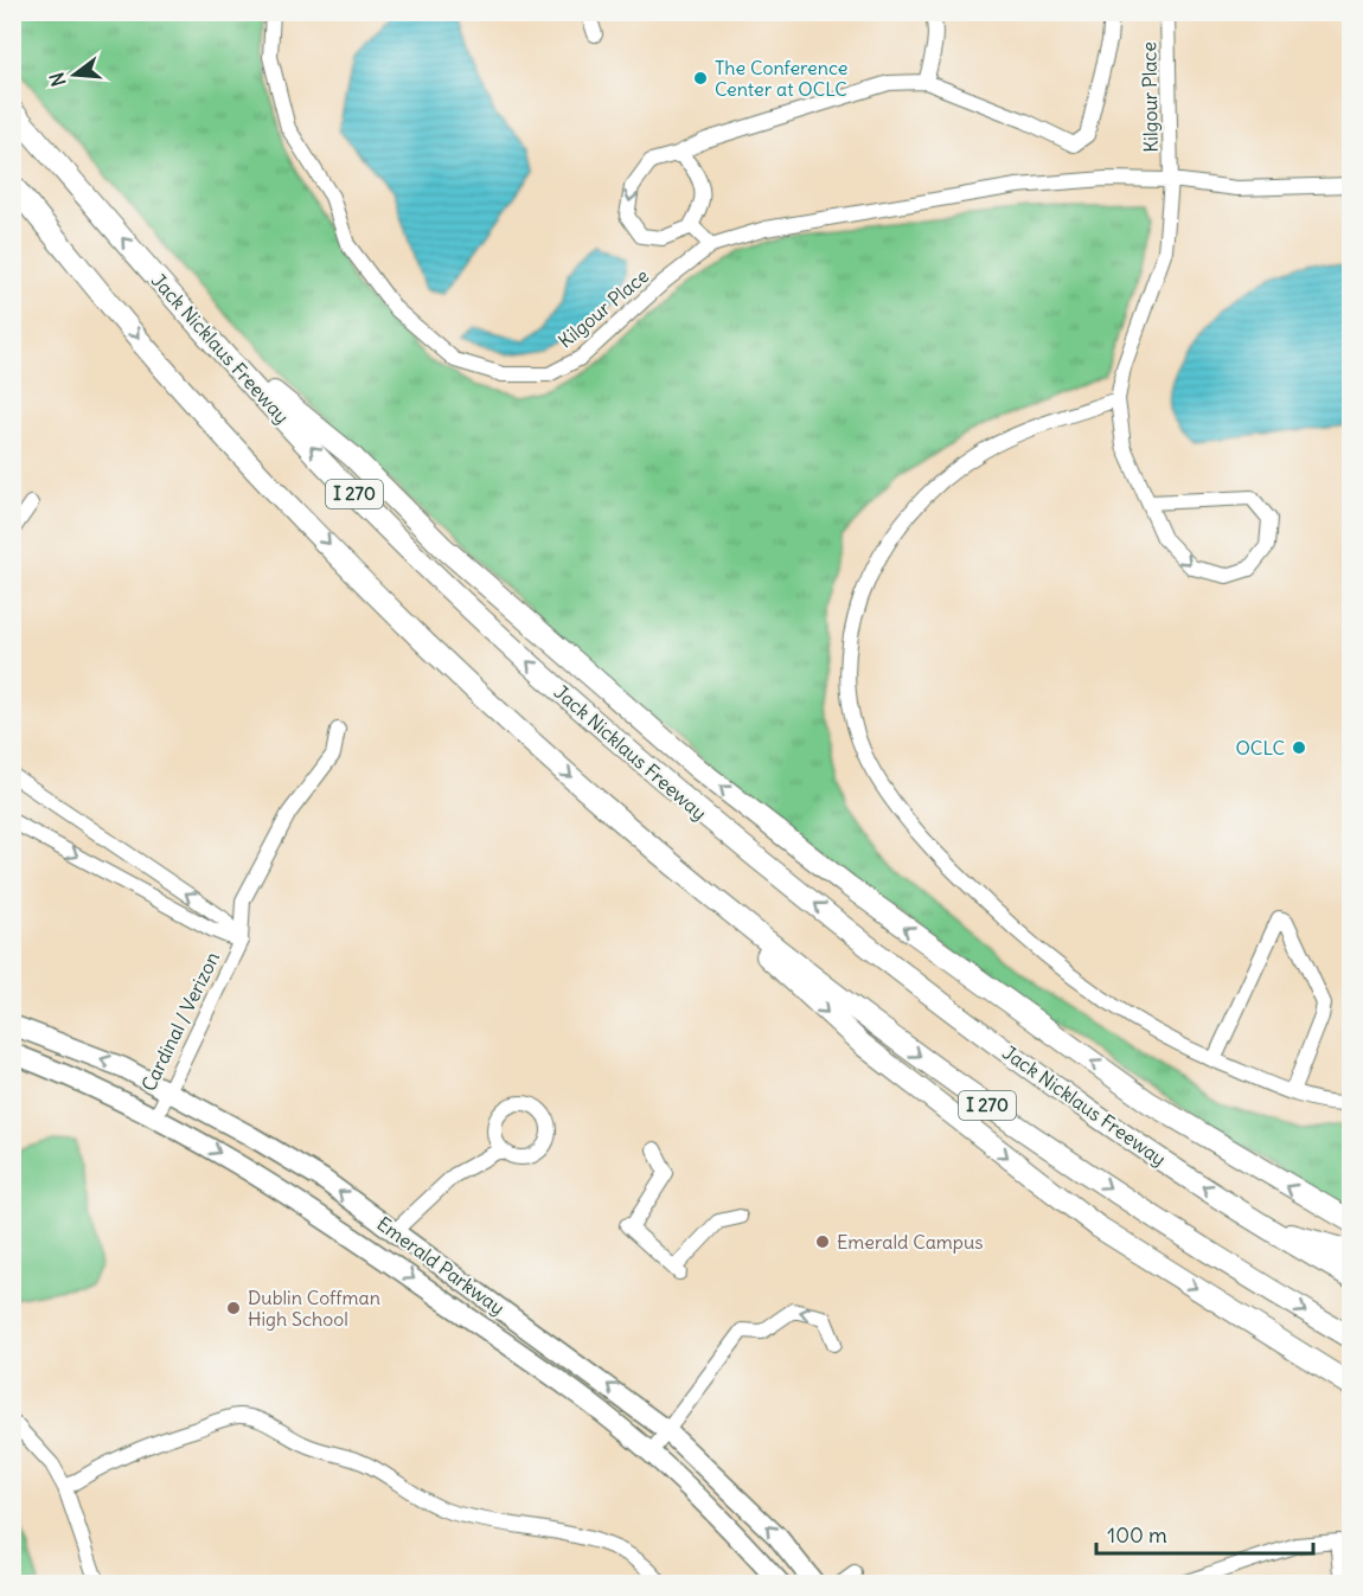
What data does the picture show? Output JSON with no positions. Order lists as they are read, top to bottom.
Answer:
{
  "streets": {
    "highway": ["Jack Nicklaus Freeway", "I 270"],
    "main road": ["Emerald Parkway"],
    "street": ["Kilgour Place", "Cardinal / Verizon"]
  },
  "crossings": [
    ["Cardinal / Verizon", "Emerald Parkway"]
  ],
  "places": [
    "The Conference Center at OCLC",
    "OCLC",
    "Emerald Campus",
    "Dublin Coffman High School"
  ],
  "scale_bar": "100 m",
  "north": "left"
}
